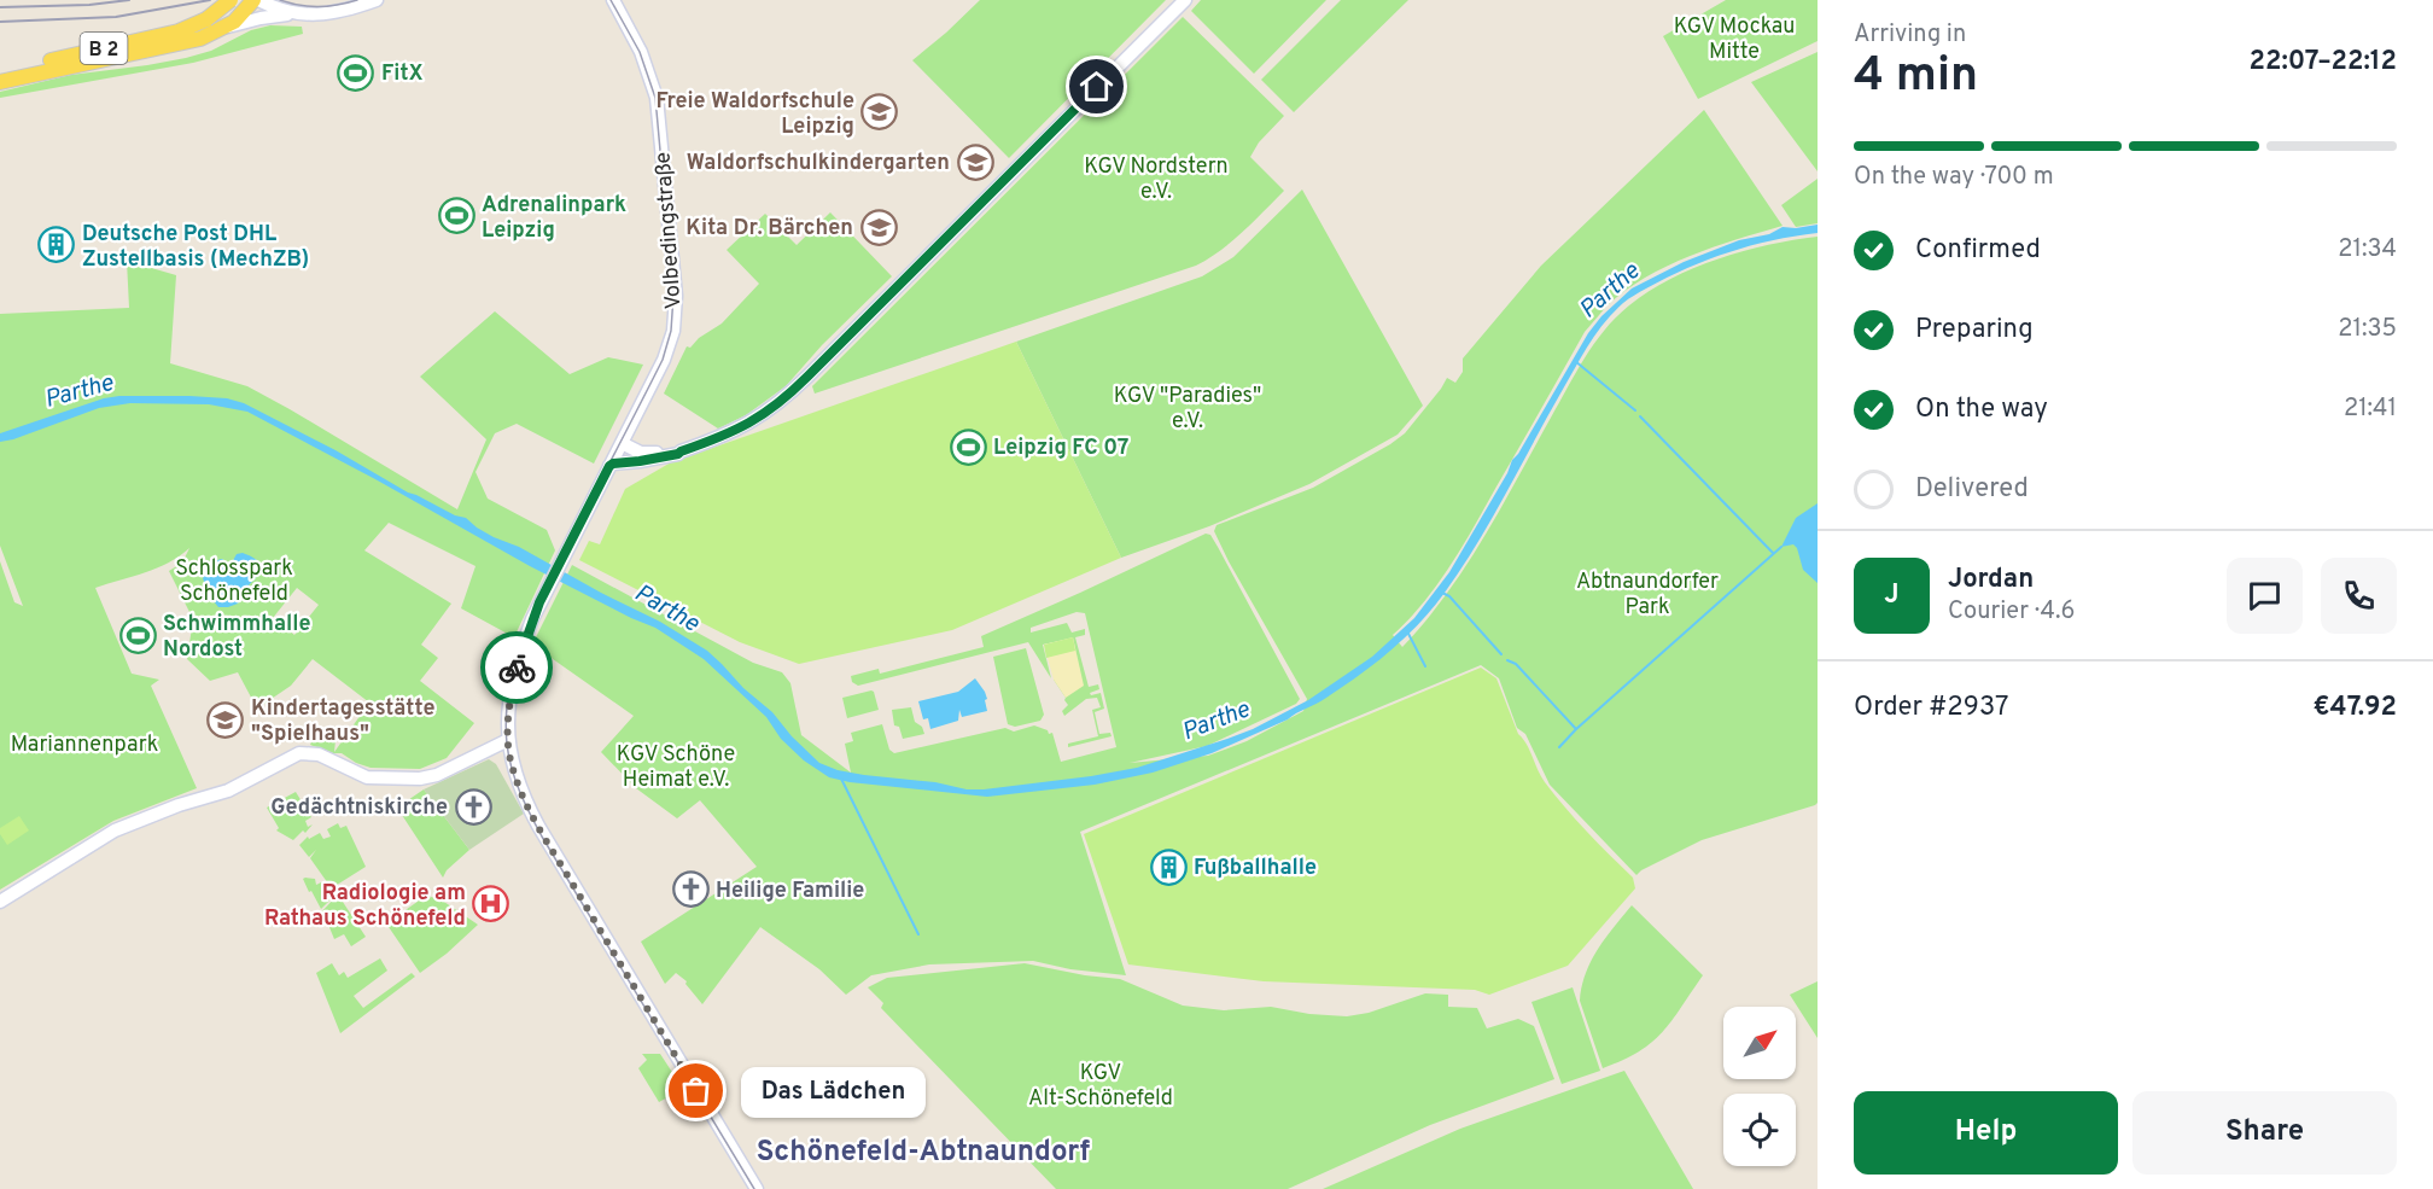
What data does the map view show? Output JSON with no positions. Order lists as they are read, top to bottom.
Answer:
{
  "streets": {
    "main road": ["B 2", "Volbedingstraße"]
  },
  "districts": ["Schönefeld-Abtnaundorf"],
  "water": ["Parthe"],
  "parks": [
    "KGV Mockau Mitte",
    "KGV Nordstern e.V.",
    "KGV \"Paradies\" e.V.",
    "Schlosspark Schönefeld",
    "Abtnaundorfer Park",
    "Mariannenpark",
    "KGV Schöne Heimat e.V.",
    "KGV Alt-Schönefeld"
  ],
  "places": {
    "sports": [
      "FitX",
      "Adrenalinpark Leipzig",
      "Leipzig FC 07",
      "Schwimmhalle Nordost"
    ],
    "school or university": [
      "Freie Waldorfschule Leipzig",
      "Waldorfschulkindergarten",
      "Kita Dr. Bärchen",
      "Kindertagesstätte \"Spielhaus\""
    ],
    "building": ["Deutsche Post DHL Zustellbasis (MechZB)", "Fußballhalle"],
    "church": ["Gedächtniskirche", "Heilige Familie"],
    "hospital": ["Radiologie am Rathaus Schönefeld"],
    "other": ["Das Lädchen"]
  },
  "north": "top right",
  "page": {
    "heading": ["4 min", "Arriving in", "22:07–22:12"],
    "panel": [
      "Jordan",
      "Courier · 4.6",
      "Order #2937",
      "€47.92"
    ],
    "bar": "On the way · 700 m",
    "list": [
      ["Confirmed", "21:34"],
      ["Preparing", "21:35"],
      ["On the way", "21:41"],
      "Delivered"
    ],
    "round": "J",
    "bubble": "Das Lädchen",
    "buttons": ["Help", "Share"]
  }
}
